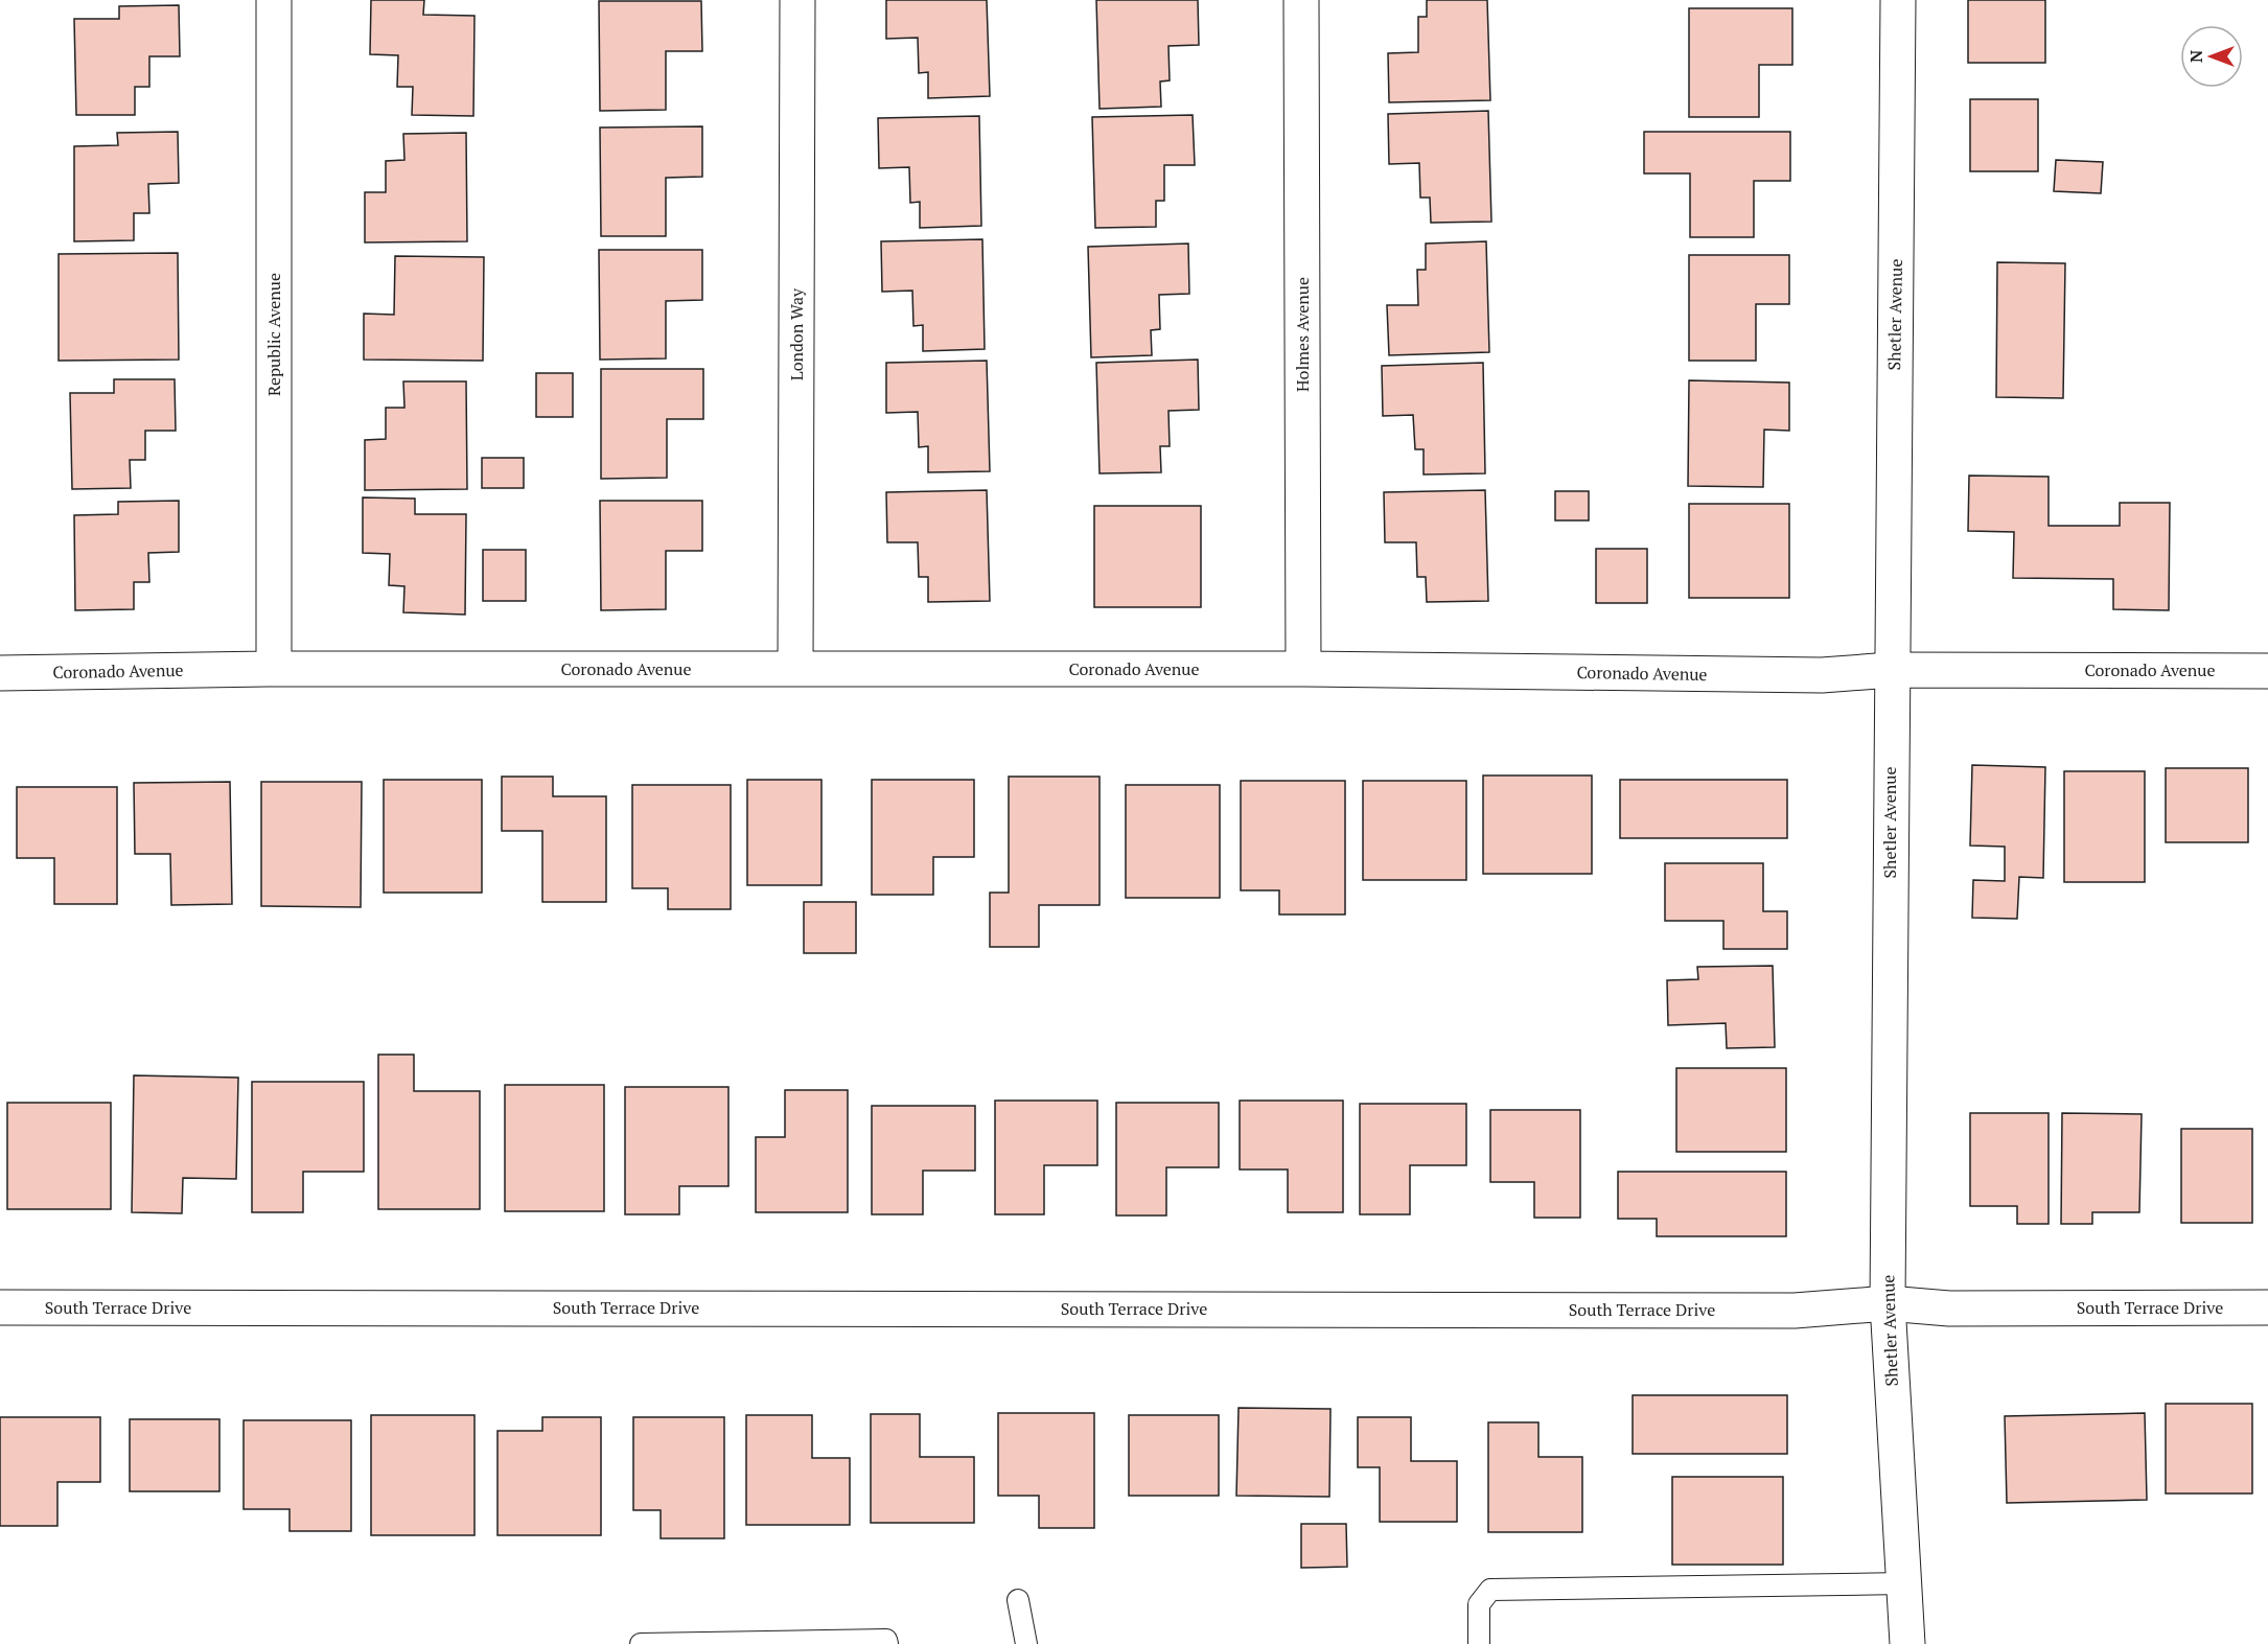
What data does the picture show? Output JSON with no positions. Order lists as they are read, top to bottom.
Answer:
{
  "streets": {
    "street": [
      "Shetler Avenue",
      "Republic Avenue",
      "London Way",
      "Holmes Avenue",
      "Coronado Avenue",
      "South Terrace Drive"
    ]
  },
  "crossings": [
    ["Shetler Avenue", "Coronado Avenue"],
    ["Shetler Avenue", "South Terrace Drive"],
    ["Republic Avenue", "Coronado Avenue"],
    ["London Way", "Coronado Avenue"],
    ["Holmes Avenue", "Coronado Avenue"]
  ],
  "north": "left"
}
